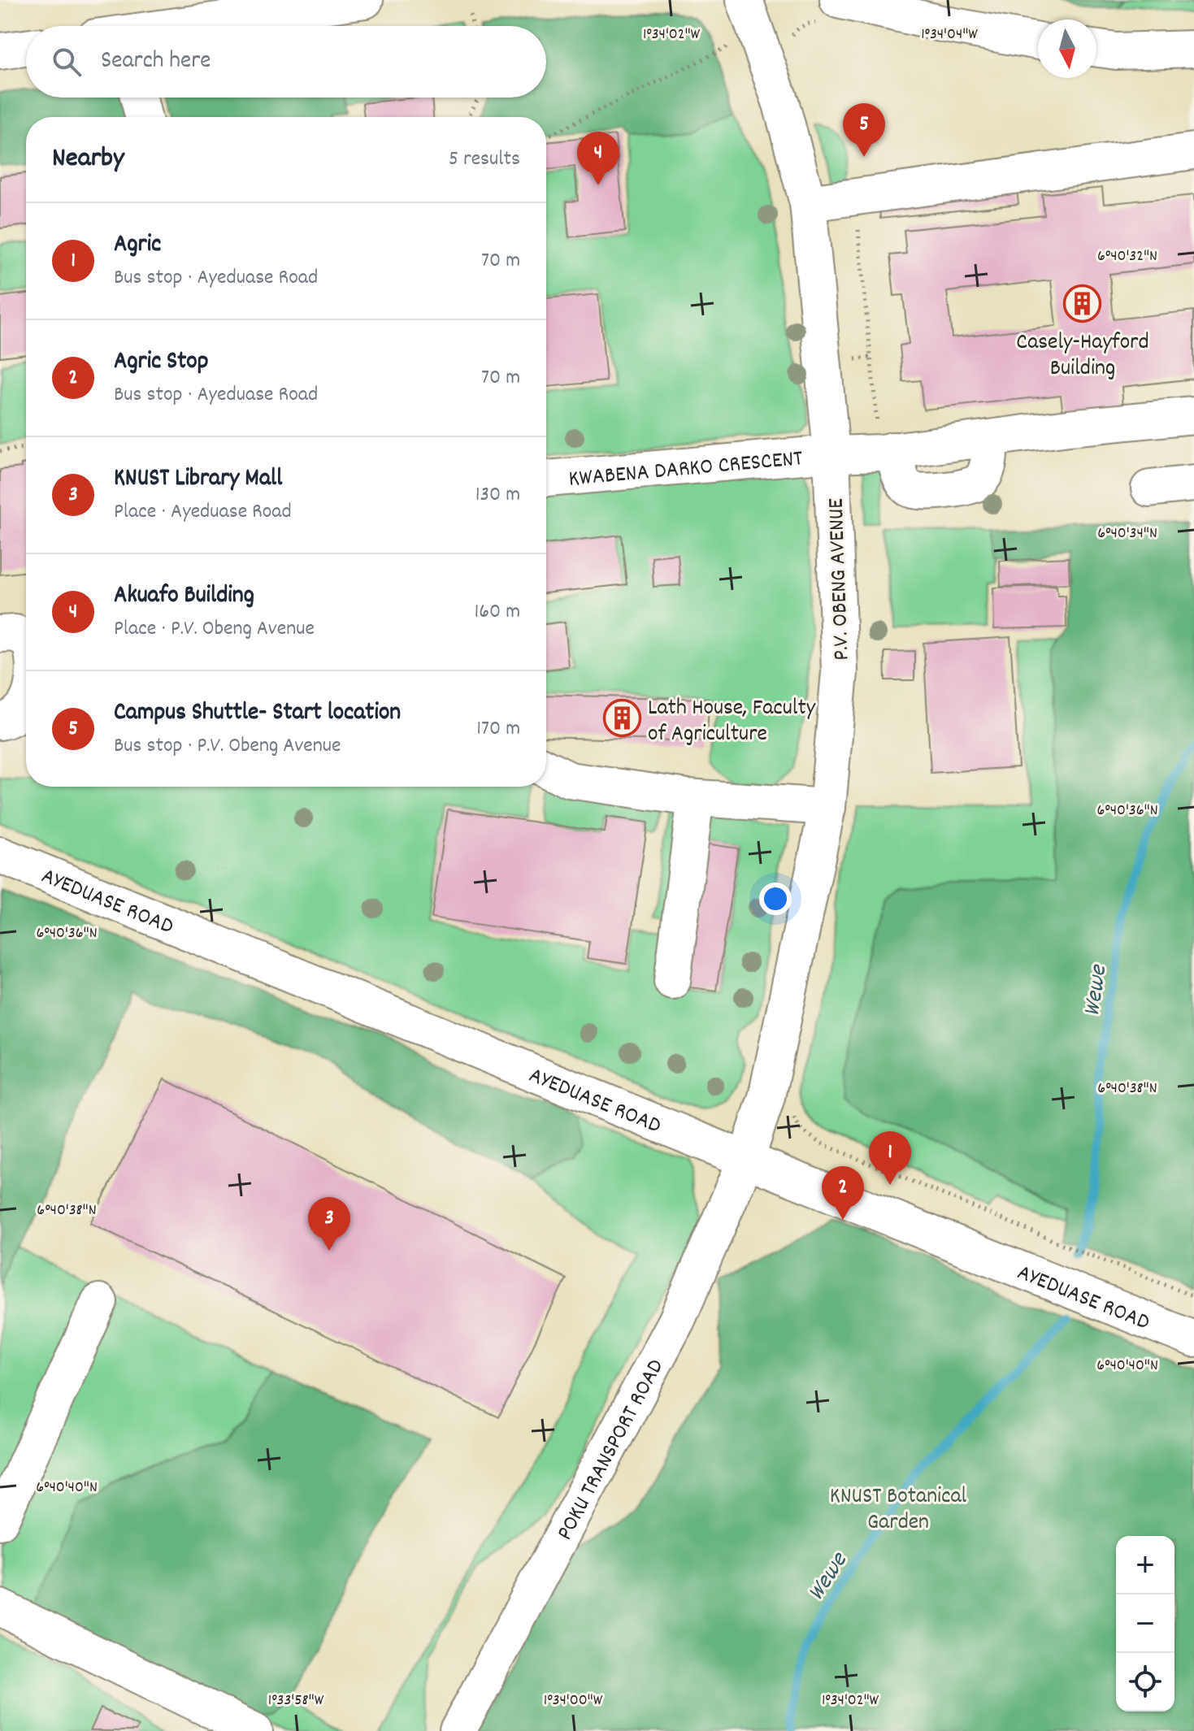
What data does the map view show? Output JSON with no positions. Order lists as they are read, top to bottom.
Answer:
{
  "streets": {
    "street": [
      "KWABENA DARKO CRESCENT",
      "P.V. OBENG AVENUE",
      "AYEDUASE ROAD",
      "POKU TRANSPORT ROAD"
    ]
  },
  "crossings": [
    ["KWABENA DARKO CRESCENT", "P.V. OBENG AVENUE"],
    ["P.V. OBENG AVENUE", "AYEDUASE ROAD"],
    ["P.V. OBENG AVENUE", "POKU TRANSPORT ROAD"],
    ["AYEDUASE ROAD", "POKU TRANSPORT ROAD"]
  ],
  "water": ["Wewe"],
  "parks": ["KNUST Botanical Garden"],
  "places": {
    "building": ["Casely-Hayford Building", "Lath House, Faculty of Agriculture"]
  },
  "north": "bottom",
  "page": {
    "search": "Search here",
    "pins": [
      "5",
      "4",
      "1",
      "2",
      "3"
    ],
    "heading": ["Nearby", "5 results"],
    "list": [
      {
        "mark": "1",
        "name": "Agric",
        "note": "Bus stop · Ayeduase Road",
        "value": "70 m"
      },
      {
        "mark": "2",
        "name": "Agric Stop",
        "note": "Bus stop · Ayeduase Road",
        "value": "70 m"
      },
      {
        "mark": "3",
        "name": "KNUST Library Mall",
        "note": "Place · Ayeduase Road",
        "value": "130 m"
      },
      {
        "mark": "4",
        "name": "Akuafo Building",
        "note": "Place · P.V. Obeng Avenue",
        "value": "160 m"
      },
      {
        "mark": "5",
        "name": "Campus Shuttle- Start location",
        "note": "Bus stop · P.V. Obeng Avenue",
        "value": "170 m"
      }
    ],
    "map_buttons": ["+", "−"]
  },
  "coordinates": [
    "1°34'02\"W",
    "1°34'04\"W",
    "6°40'32\"N",
    "6°40'34\"N",
    "6°40'36\"N",
    "6°40'38\"N",
    "6°40'40\"N",
    "1°33'58\"W",
    "1°34'00\"W"
  ]
}
